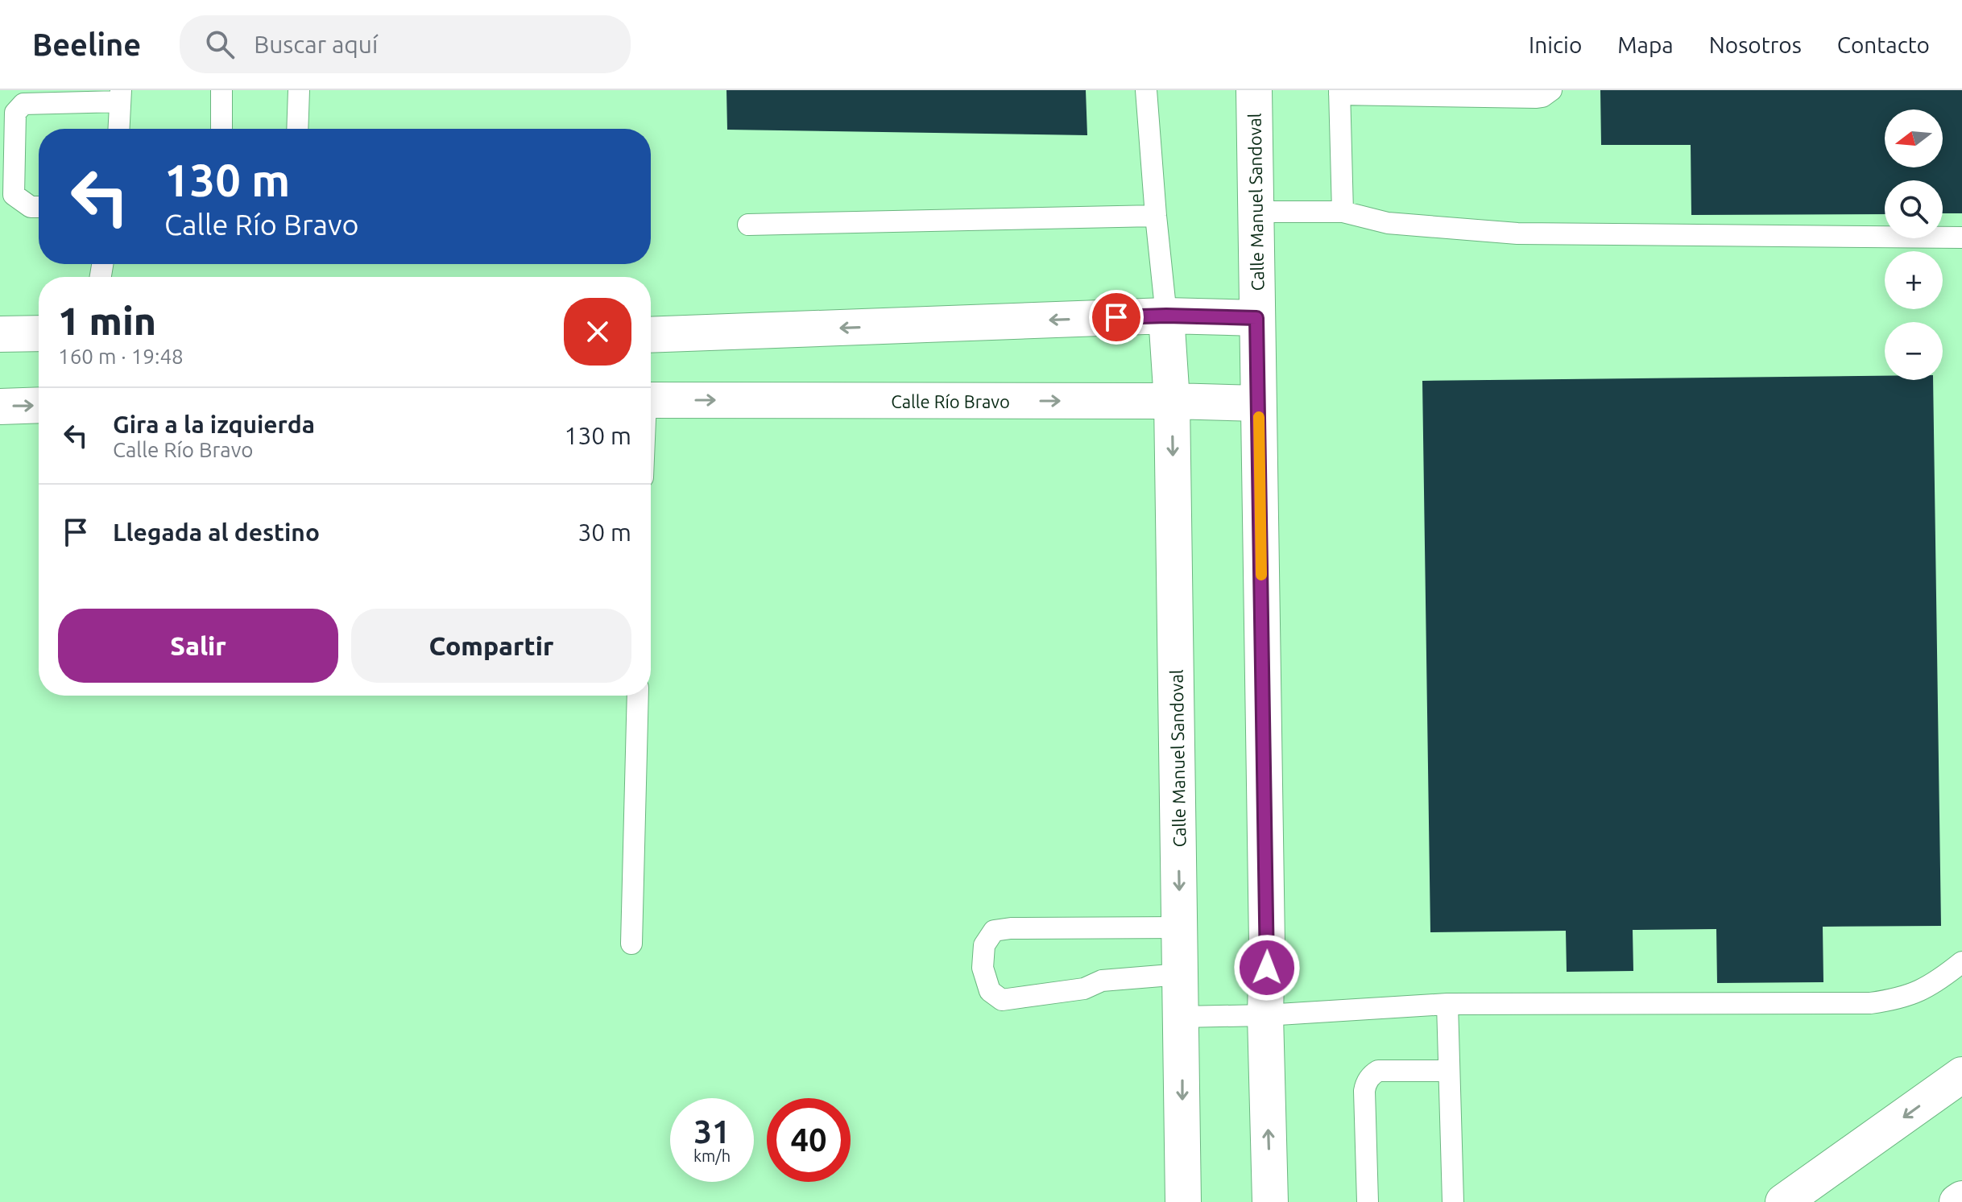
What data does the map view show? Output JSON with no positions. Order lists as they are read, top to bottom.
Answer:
{
  "streets": {
    "street": ["Calle Manuel Sandoval", "Calle Río Bravo"]
  },
  "crossings": [
    ["Calle Manuel Sandoval", "Calle Río Bravo"]
  ],
  "north": "left",
  "page": {
    "header": "Beeline",
    "search": "Buscar aquí",
    "nav": [
      "Inicio",
      "Mapa",
      "Nosotros",
      "Contacto"
    ],
    "map_buttons": ["+", "−"],
    "turn": ["130 m", "Calle Río Bravo"],
    "heading": ["1 min", "160 m · 19:48"],
    "list": [
      {
        "name": "Gira a la izquierda",
        "note": "Calle Río Bravo",
        "value": "130 m"
      },
      {
        "name": "Llegada al destino",
        "value": "30 m"
      }
    ],
    "buttons": ["Salir", "Compartir"],
    "speed": "31 km/h",
    "limit": "40"
  }
}
